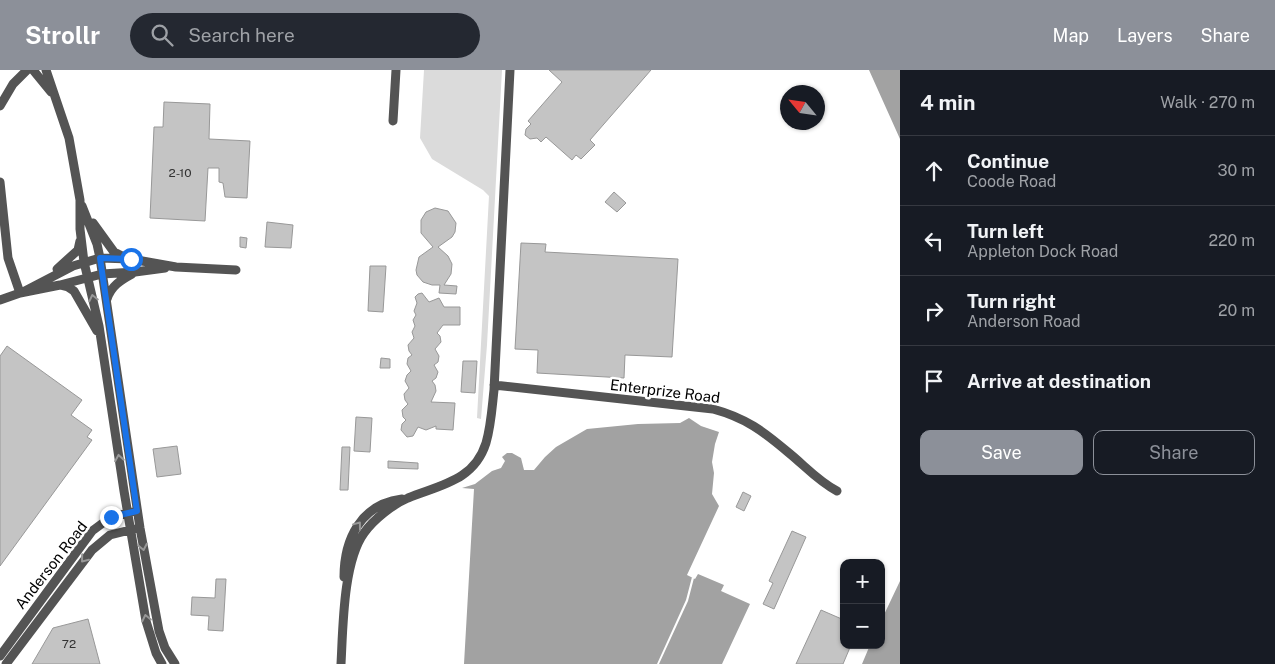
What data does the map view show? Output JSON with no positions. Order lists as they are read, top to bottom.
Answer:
{
  "streets": {
    "street": ["Enterprize Road", "Anderson Road"]
  },
  "house_numbers": ["2-10", "72"],
  "north": "top left",
  "page": {
    "header": "Strollr",
    "search": "Search here",
    "nav": ["Map", "Layers", "Share"],
    "heading": ["4 min", "Walk · 270 m"],
    "list": [
      ["Continue", "Coode Road", "30 m"],
      ["Turn left", "Appleton Dock Road", "220 m"],
      ["Turn right", "Anderson Road", "20 m"],
      "Arrive at destination"
    ],
    "buttons": ["Save", "Share"],
    "map_buttons": ["+", "−"]
  }
}
